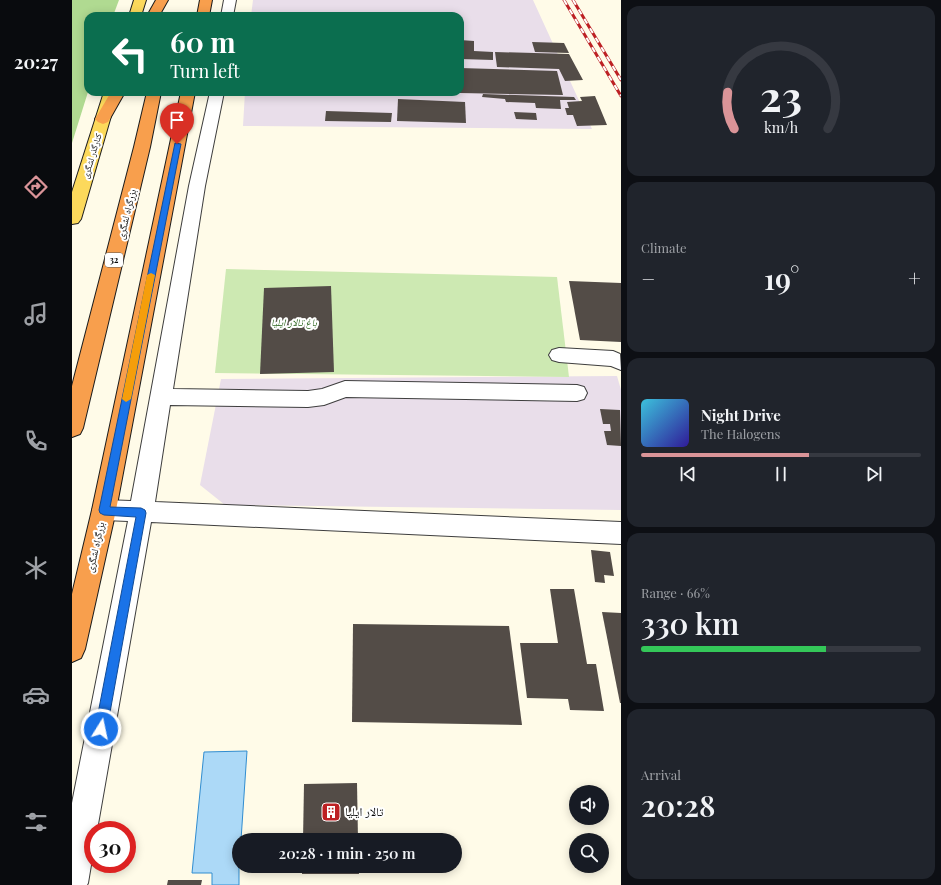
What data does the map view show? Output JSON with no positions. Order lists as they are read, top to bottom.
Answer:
{
  "streets": {
    "highway": ["بزرگراه لشگری", "32"],
    "main road": ["کنارگذر لشگری"]
  },
  "parks": ["باغ تالار ایلیا"],
  "places": {
    "building": ["تالار ایلیا"]
  },
  "page": {
    "tabs": "20:27",
    "turn": ["60 m", "Turn left"],
    "tile": [
      "Climate",
      ["Range · 66%", "330 km"],
      ["Arrival", "20:28"]
    ],
    "heat": ["−", "19°", "+"],
    "song": ["Night Drive", "The Halogens"],
    "limit": "30",
    "trip": "20:28 · 1 min · 250 m",
    "gauge": ["23", "km/h"]
  }
}
